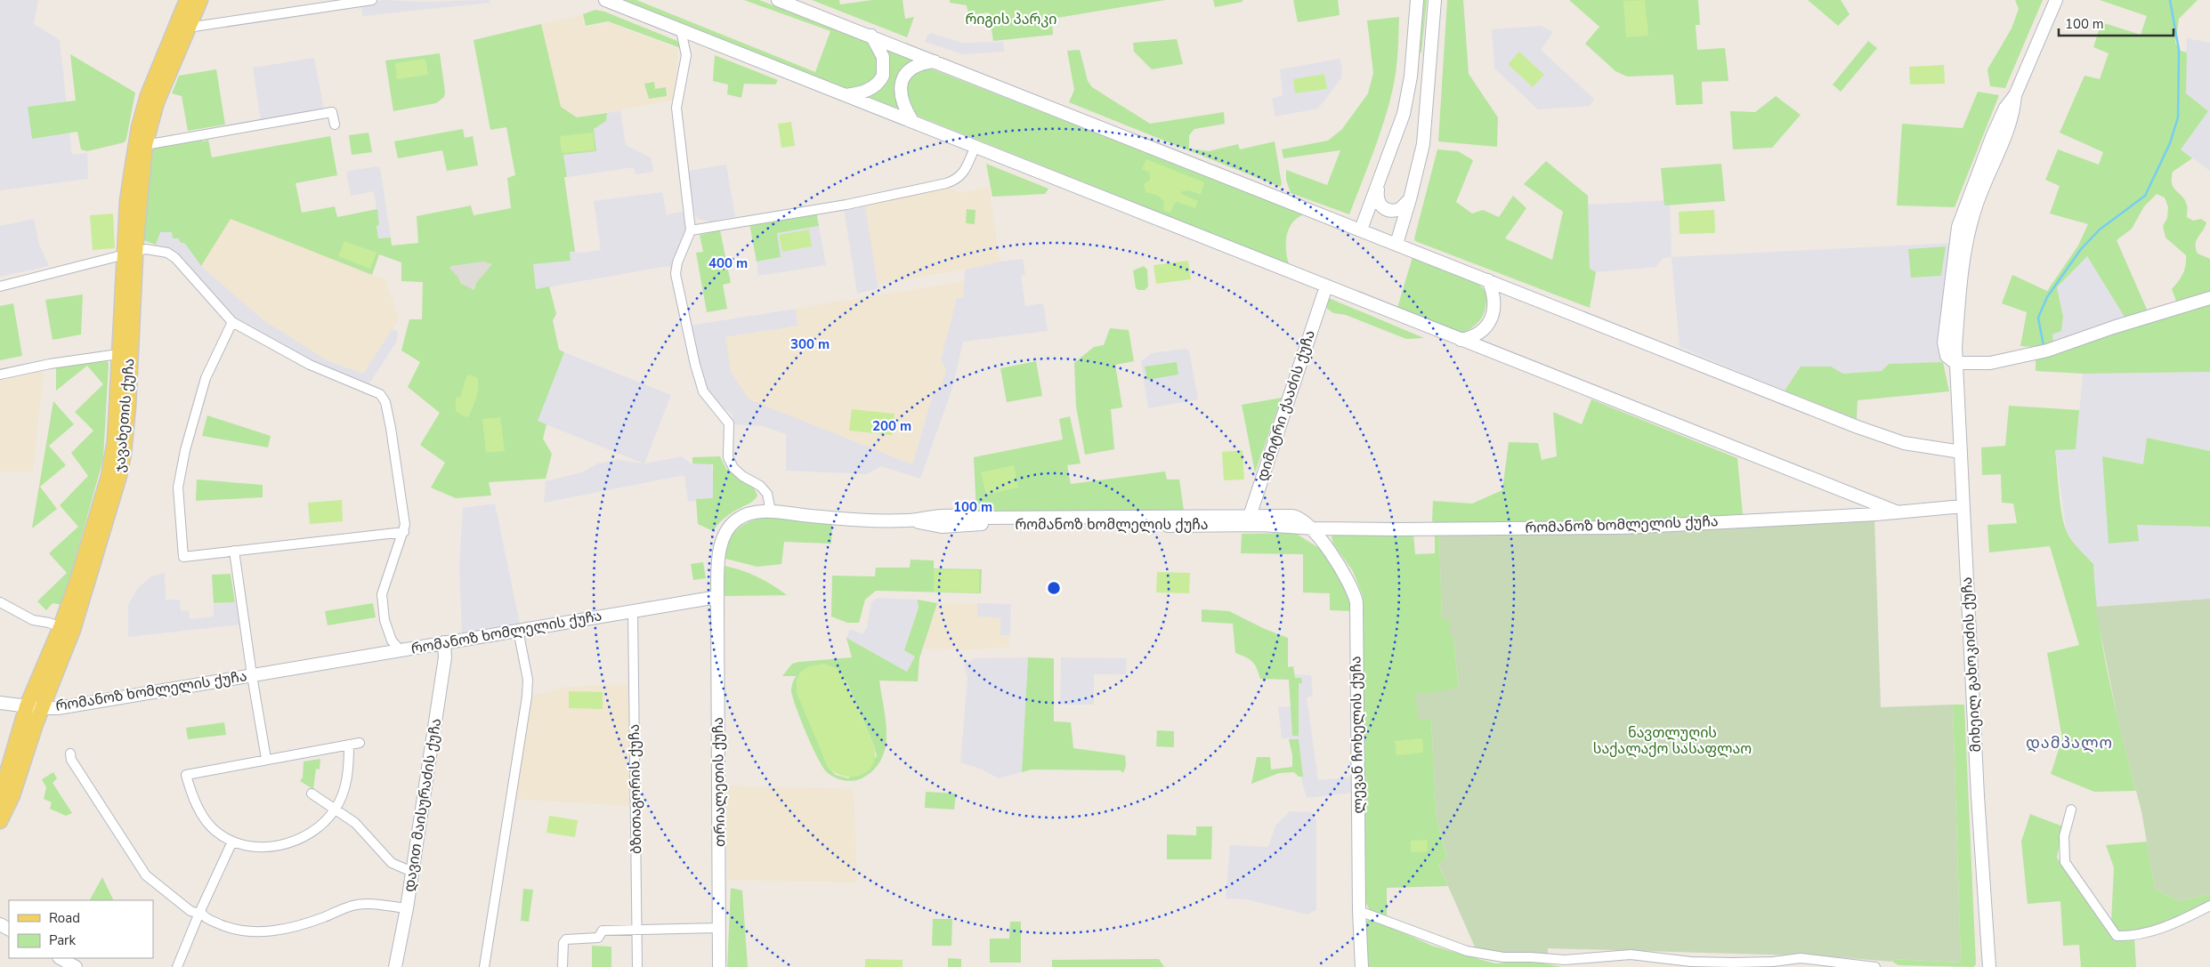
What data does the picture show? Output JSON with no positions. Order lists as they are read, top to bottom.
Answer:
{
  "streets": {
    "main road": ["ჯავახეთის ქუჩა"],
    "street": [
      "დიმიტრი ქააძის ქუჩა",
      "რომანოზ ხომლელის ქუჩა",
      "მიხეილ გახოკიძის ქუჩა",
      "ლევან ჩოხელის ქუჩა",
      "თრიალეთის ქუჩა",
      "ბზითაგორის ქუჩა",
      "დავით მაისურაძის ქუჩა"
    ]
  },
  "crossings": [
    ["დიმიტრი ქააძის ქუჩა", "რომანოზ ხომლელის ქუჩა"],
    ["ჯავახეთის ქუჩა", "რომანოზ ხომლელის ქუჩა"],
    ["რომანოზ ხომლელის ქუჩა", "მიხეილ გახოკიძის ქუჩა"],
    ["რომანოზ ხომლელის ქუჩა", "ლევან ჩოხელის ქუჩა"],
    ["რომანოზ ხომლელის ქუჩა", "თრიალეთის ქუჩა"],
    ["რომანოზ ხომლელის ქუჩა", "ბზითაგორის ქუჩა"],
    ["რომანოზ ხომლელის ქუჩა", "დავით მაისურაძის ქუჩა"]
  ],
  "districts": ["დამპალო"],
  "parks": ["რიგის პარკი", "ნავთლუღის საქალაქო სასაფლაო"],
  "legend": ["Road", "Park"],
  "scale_bar": "100 m",
  "rings": [
    "400 m",
    "300 m",
    "200 m",
    "100 m"
  ]
}
